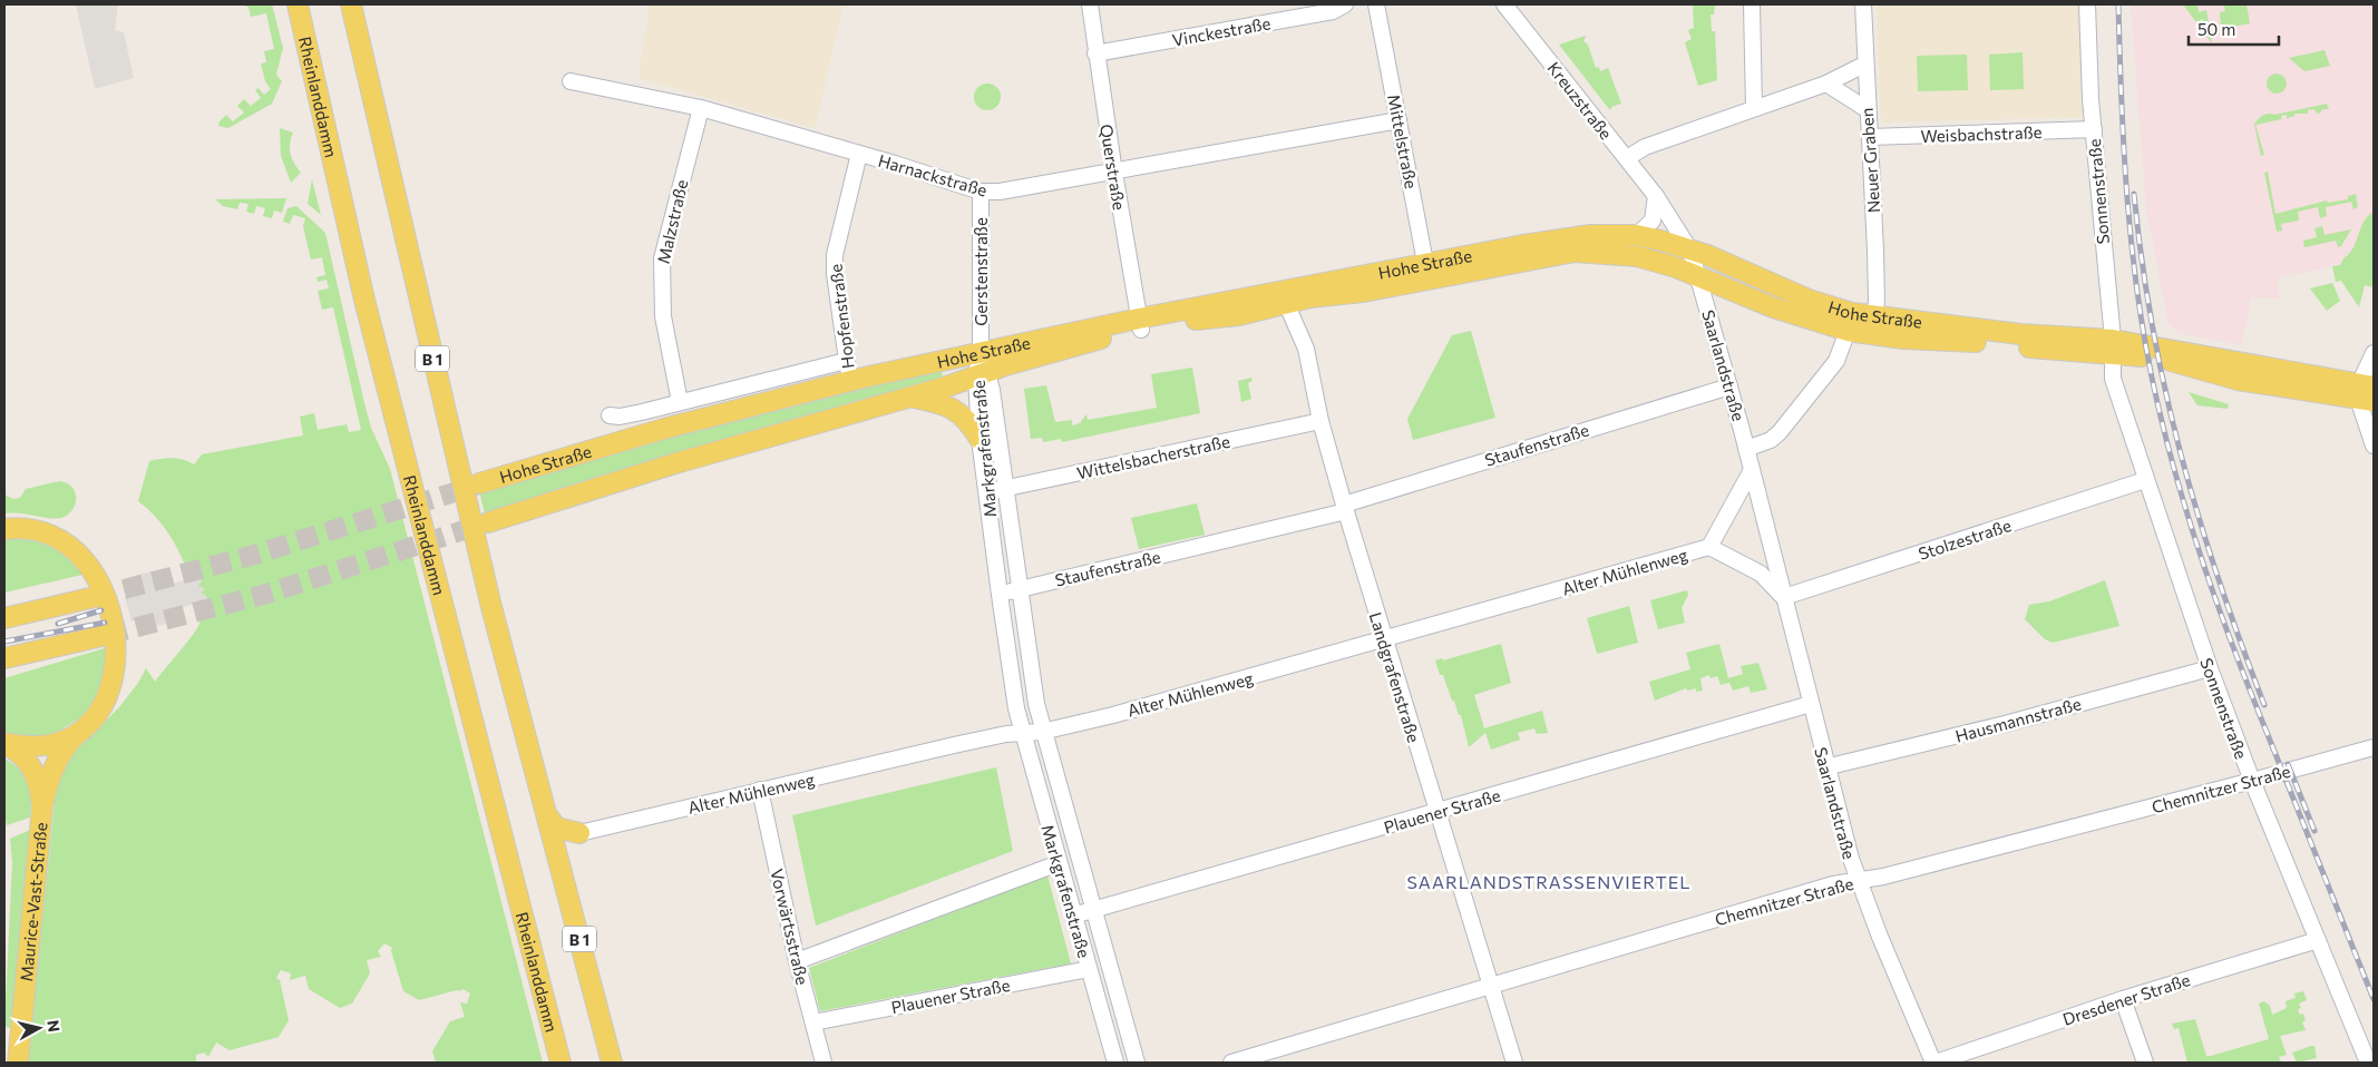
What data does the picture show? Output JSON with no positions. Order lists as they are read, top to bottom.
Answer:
{
  "streets": {
    "main road": [
      "Rheinlanddamm",
      "Hohe Straße",
      "B 1",
      "Maurice-Vast-Straße"
    ],
    "street": [
      "Vinckestraße",
      "Kreuzstraße",
      "Weisbachstraße",
      "Mittelstraße",
      "Neuer Graben",
      "Querstraße",
      "Harnackstraße",
      "Sonnenstraße",
      "Malzstraße",
      "Gerstenstraße",
      "Hopfenstraße",
      "Saarlandstraße",
      "Staufenstraße",
      "Markgrafenstraße",
      "Wittelsbacherstraße",
      "Stolzestraße",
      "Alter Mühlenweg",
      "Landgrafenstraße",
      "Hausmannstraße",
      "Chemnitzer Straße",
      "Plauener Straße",
      "Vorwärtsstraße",
      "Dresdener Straße"
    ]
  },
  "crossings": [
    ["Vinckestraße", "Querstraße"],
    ["Kreuzstraße", "Hohe Straße"],
    ["Kreuzstraße", "Saarlandstraße"],
    ["Weisbachstraße", "Neuer Graben"],
    ["Weisbachstraße", "Sonnenstraße"],
    ["Mittelstraße", "Harnackstraße"],
    ["Mittelstraße", "Hohe Straße"],
    ["Neuer Graben", "Hohe Straße"],
    ["Querstraße", "Harnackstraße"],
    ["Querstraße", "Hohe Straße"],
    ["Harnackstraße", "Malzstraße"],
    ["Harnackstraße", "Gerstenstraße"],
    ["Harnackstraße", "Hopfenstraße"],
    ["Sonnenstraße", "Hohe Straße"],
    ["Sonnenstraße", "Stolzestraße"],
    ["Sonnenstraße", "Hausmannstraße"],
    ["Sonnenstraße", "Chemnitzer Straße"],
    ["Sonnenstraße", "Dresdener Straße"],
    ["Hohe Straße", "Gerstenstraße"],
    ["Hohe Straße", "Hopfenstraße"],
    ["Hohe Straße", "Saarlandstraße"],
    ["Hohe Straße", "Markgrafenstraße"],
    ["Hohe Straße", "Landgrafenstraße"],
    ["Gerstenstraße", "Markgrafenstraße"],
    ["Saarlandstraße", "Staufenstraße"],
    ["Saarlandstraße", "Stolzestraße"],
    ["Saarlandstraße", "Alter Mühlenweg"],
    ["Saarlandstraße", "Hausmannstraße"],
    ["Saarlandstraße", "Chemnitzer Straße"],
    ["Saarlandstraße", "Plauener Straße"],
    ["Saarlandstraße", "Dresdener Straße"],
    ["Staufenstraße", "Markgrafenstraße"],
    ["Staufenstraße", "Landgrafenstraße"],
    ["Markgrafenstraße", "Wittelsbacherstraße"],
    ["Markgrafenstraße", "Alter Mühlenweg"],
    ["Markgrafenstraße", "Plauener Straße"],
    ["Wittelsbacherstraße", "Landgrafenstraße"],
    ["Alter Mühlenweg", "Landgrafenstraße"],
    ["Alter Mühlenweg", "Vorwärtsstraße"],
    ["Landgrafenstraße", "Chemnitzer Straße"],
    ["Landgrafenstraße", "Plauener Straße"],
    ["Plauener Straße", "Vorwärtsstraße"]
  ],
  "districts": ["SAARLANDSTRASSENVIERTEL"],
  "scale_bar": "50 m",
  "north": "right"
}
